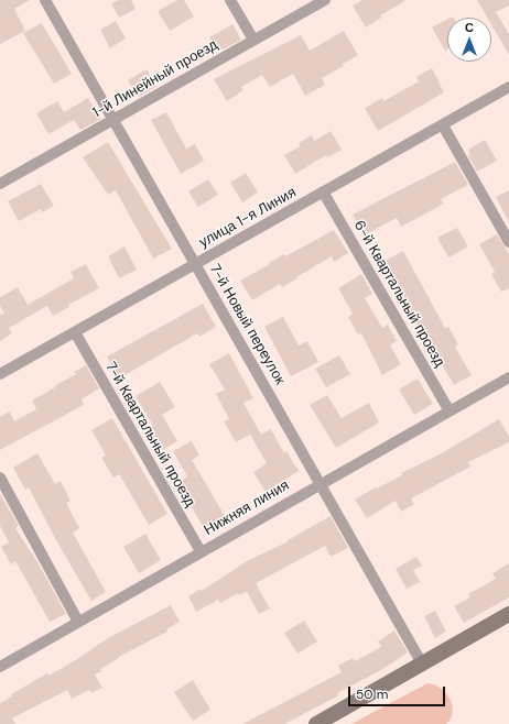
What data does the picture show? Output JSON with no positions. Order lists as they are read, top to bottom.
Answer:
{
  "streets": {
    "street": [
      "1-й Линейный проезд",
      "улица 1-я Линия",
      "6-й Квартальный проезд",
      "7-й Новый переулок",
      "7-й Квартальный проезд",
      "Нижняя линия"
    ]
  },
  "crossings": [
    ["1-й Линейный проезд", "7-й Новый переулок"],
    ["улица 1-я Линия", "6-й Квартальный проезд"],
    ["улица 1-я Линия", "7-й Новый переулок"],
    ["улица 1-я Линия", "7-й Квартальный проезд"],
    ["6-й Квартальный проезд", "Нижняя линия"],
    ["7-й Новый переулок", "Нижняя линия"],
    ["7-й Квартальный проезд", "Нижняя линия"]
  ],
  "scale_bar": "50 m",
  "north": "top"
}
